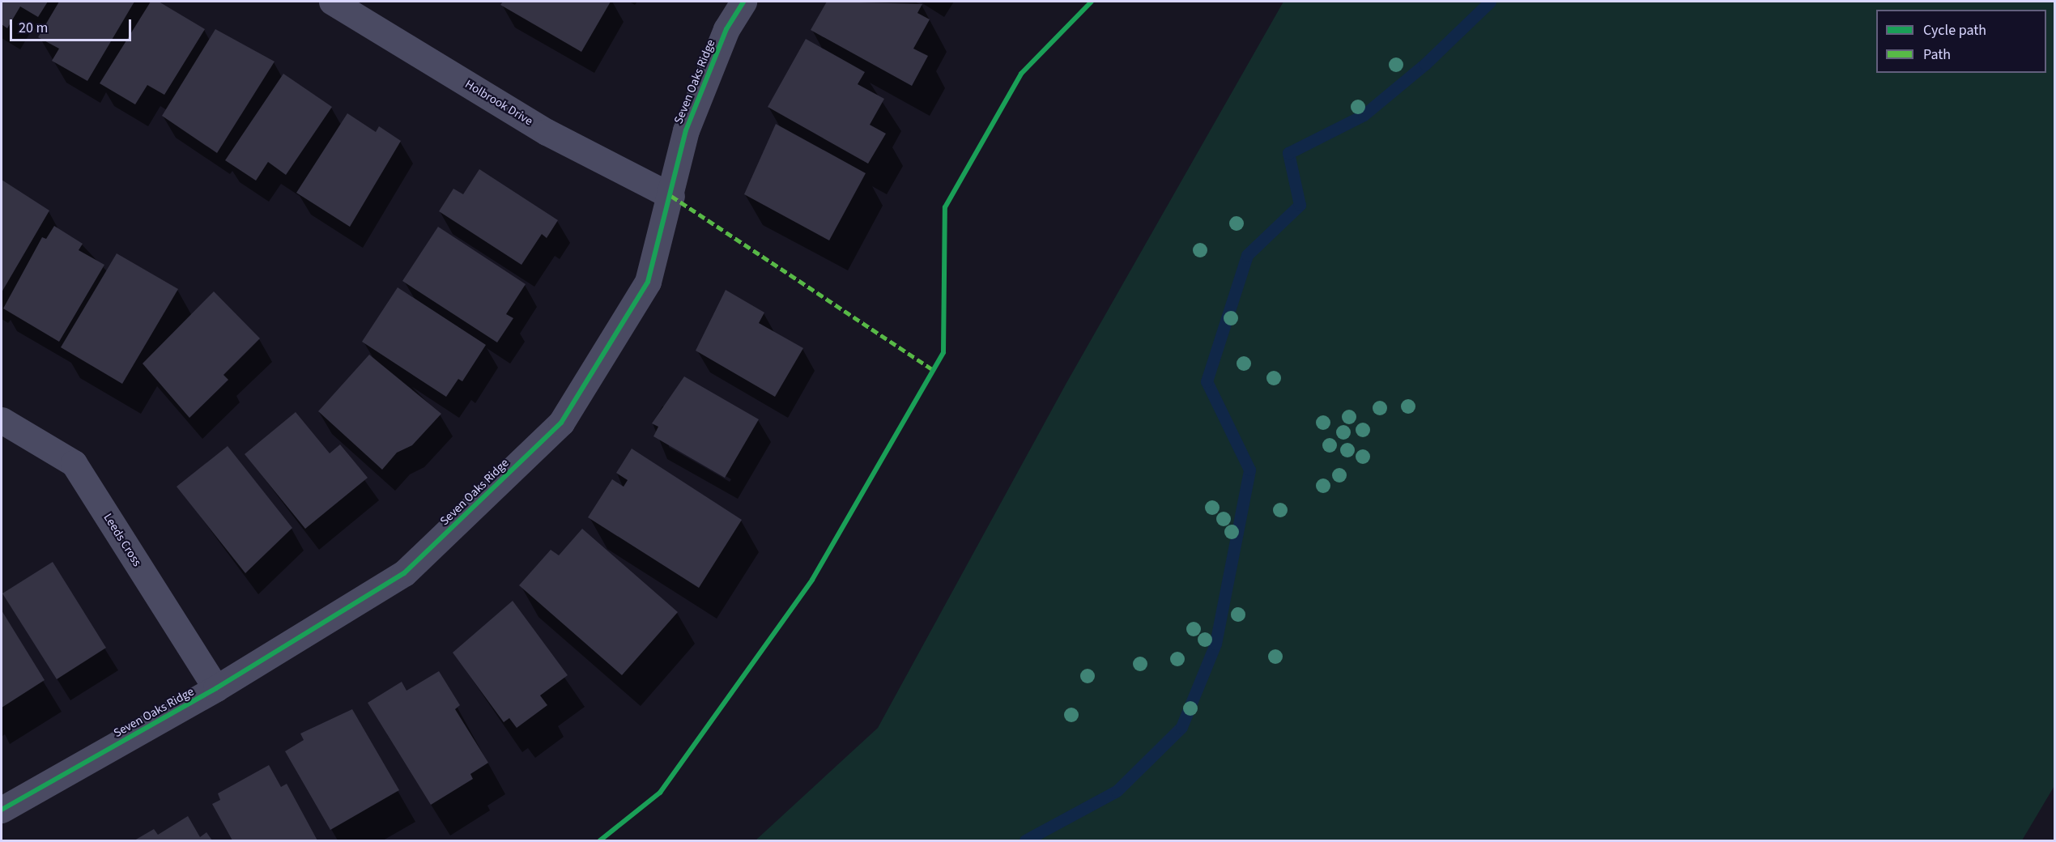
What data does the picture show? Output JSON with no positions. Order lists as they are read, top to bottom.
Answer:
{
  "streets": {
    "street": ["Seven Oaks Ridge", "Holbrook Drive", "Leeds Cross"]
  },
  "crossings": [
    ["Seven Oaks Ridge", "Holbrook Drive"],
    ["Seven Oaks Ridge", "Leeds Cross"]
  ],
  "legend": ["Cycle path", "Path"],
  "scale_bar": "20 m"
}
